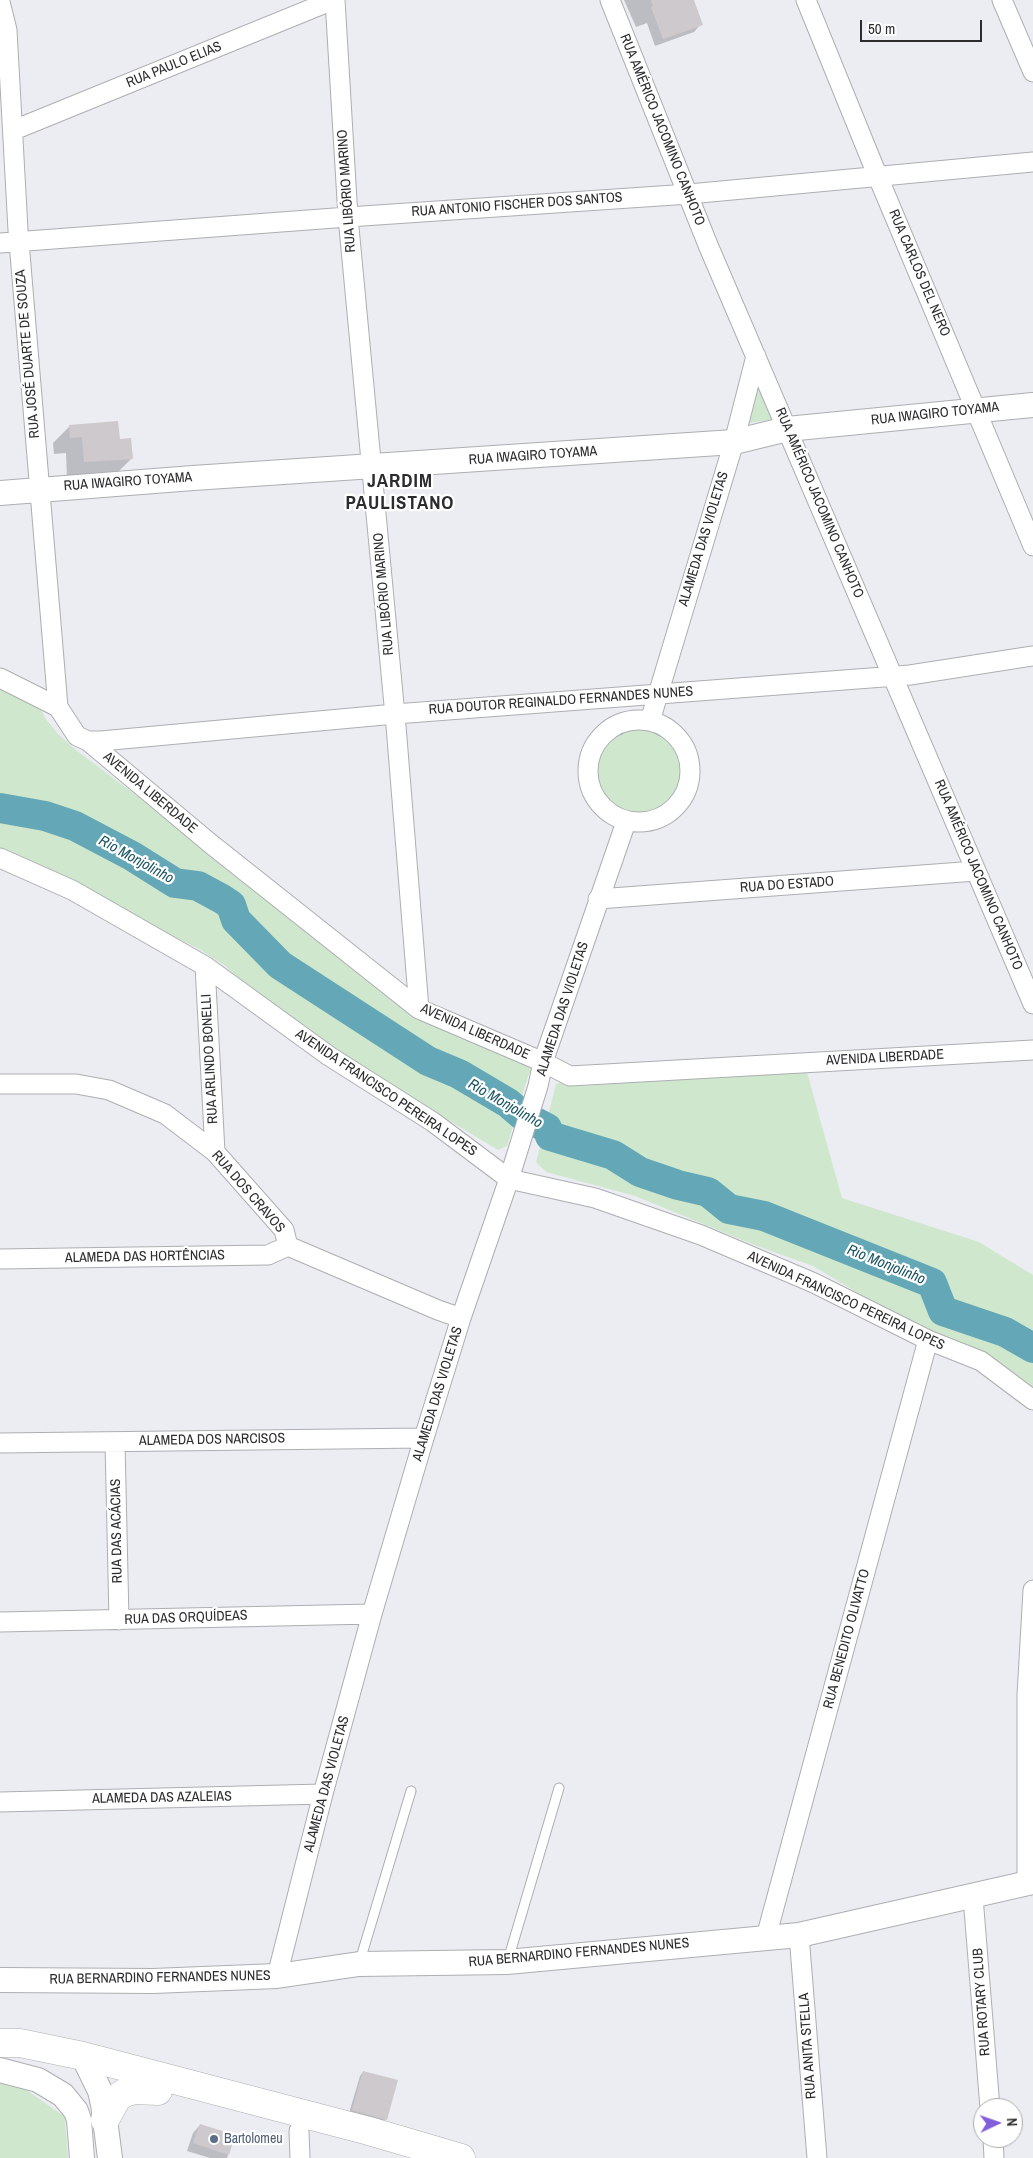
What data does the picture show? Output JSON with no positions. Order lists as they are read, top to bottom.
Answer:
{
  "streets": {
    "street": [
      "RUA PAULO ELIAS",
      "RUA AMÉRICO JACOMINO CANHOTO",
      "RUA LIBÓRIO MARINO",
      "RUA ANTONIO FISCHER DOS SANTOS",
      "RUA CARLOS DEL NERO",
      "RUA JOSÉ DUARTE DE SOUZA",
      "RUA IWAGIRO TOYAMA",
      "ALAMEDA DAS VIOLETAS",
      "RUA DOUTOR REGINALDO FERNANDES NUNES",
      "AVENIDA LIBERDADE",
      "RUA DO ESTADO",
      "RUA ARLINDO BONELLI",
      "AVENIDA FRANCISCO PEREIRA LOPES",
      "RUA DOS CRAVOS",
      "ALAMEDA DAS HORTÊNCIAS",
      "ALAMEDA DOS NARCISOS",
      "RUA DAS ACÁCIAS",
      "RUA DAS ORQUÍDEAS",
      "RUA BENEDITO OLIVATTO",
      "ALAMEDA DAS AZALEIAS",
      "RUA BERNARDINO FERNANDES NUNES",
      "RUA ROTARY CLUB",
      "RUA ANITA STELLA"
    ]
  },
  "crossings": [
    ["RUA PAULO ELIAS", "RUA LIBÓRIO MARINO"],
    ["RUA PAULO ELIAS", "RUA JOSÉ DUARTE DE SOUZA"],
    ["RUA AMÉRICO JACOMINO CANHOTO", "RUA ANTONIO FISCHER DOS SANTOS"],
    ["RUA AMÉRICO JACOMINO CANHOTO", "RUA IWAGIRO TOYAMA"],
    ["RUA AMÉRICO JACOMINO CANHOTO", "ALAMEDA DAS VIOLETAS"],
    ["RUA AMÉRICO JACOMINO CANHOTO", "RUA DOUTOR REGINALDO FERNANDES NUNES"],
    ["RUA AMÉRICO JACOMINO CANHOTO", "RUA DO ESTADO"],
    ["RUA LIBÓRIO MARINO", "RUA ANTONIO FISCHER DOS SANTOS"],
    ["RUA LIBÓRIO MARINO", "RUA IWAGIRO TOYAMA"],
    ["RUA LIBÓRIO MARINO", "RUA DOUTOR REGINALDO FERNANDES NUNES"],
    ["RUA LIBÓRIO MARINO", "AVENIDA LIBERDADE"],
    ["RUA ANTONIO FISCHER DOS SANTOS", "RUA CARLOS DEL NERO"],
    ["RUA ANTONIO FISCHER DOS SANTOS", "RUA JOSÉ DUARTE DE SOUZA"],
    ["RUA CARLOS DEL NERO", "RUA IWAGIRO TOYAMA"],
    ["RUA JOSÉ DUARTE DE SOUZA", "RUA IWAGIRO TOYAMA"],
    ["RUA JOSÉ DUARTE DE SOUZA", "AVENIDA LIBERDADE"],
    ["RUA IWAGIRO TOYAMA", "ALAMEDA DAS VIOLETAS"],
    ["ALAMEDA DAS VIOLETAS", "RUA DOUTOR REGINALDO FERNANDES NUNES"],
    ["ALAMEDA DAS VIOLETAS", "AVENIDA LIBERDADE"],
    ["ALAMEDA DAS VIOLETAS", "RUA DO ESTADO"],
    ["ALAMEDA DAS VIOLETAS", "AVENIDA FRANCISCO PEREIRA LOPES"],
    ["ALAMEDA DAS VIOLETAS", "RUA DOS CRAVOS"],
    ["ALAMEDA DAS VIOLETAS", "ALAMEDA DOS NARCISOS"],
    ["ALAMEDA DAS VIOLETAS", "RUA DAS ORQUÍDEAS"],
    ["ALAMEDA DAS VIOLETAS", "ALAMEDA DAS AZALEIAS"],
    ["ALAMEDA DAS VIOLETAS", "RUA BERNARDINO FERNANDES NUNES"],
    ["RUA DOUTOR REGINALDO FERNANDES NUNES", "AVENIDA LIBERDADE"],
    ["RUA ARLINDO BONELLI", "AVENIDA FRANCISCO PEREIRA LOPES"],
    ["RUA ARLINDO BONELLI", "RUA DOS CRAVOS"],
    ["AVENIDA FRANCISCO PEREIRA LOPES", "RUA BENEDITO OLIVATTO"],
    ["RUA DOS CRAVOS", "ALAMEDA DAS HORTÊNCIAS"],
    ["ALAMEDA DOS NARCISOS", "RUA DAS ACÁCIAS"],
    ["RUA DAS ACÁCIAS", "RUA DAS ORQUÍDEAS"],
    ["RUA BENEDITO OLIVATTO", "RUA BERNARDINO FERNANDES NUNES"],
    ["RUA BERNARDINO FERNANDES NUNES", "RUA ROTARY CLUB"],
    ["RUA BERNARDINO FERNANDES NUNES", "RUA ANITA STELLA"]
  ],
  "districts": ["JARDIM PAULISTANO"],
  "water": ["Rio Monjolinho"],
  "places": ["Bartolomeu"],
  "scale_bar": "50 m",
  "north": "right"
}
